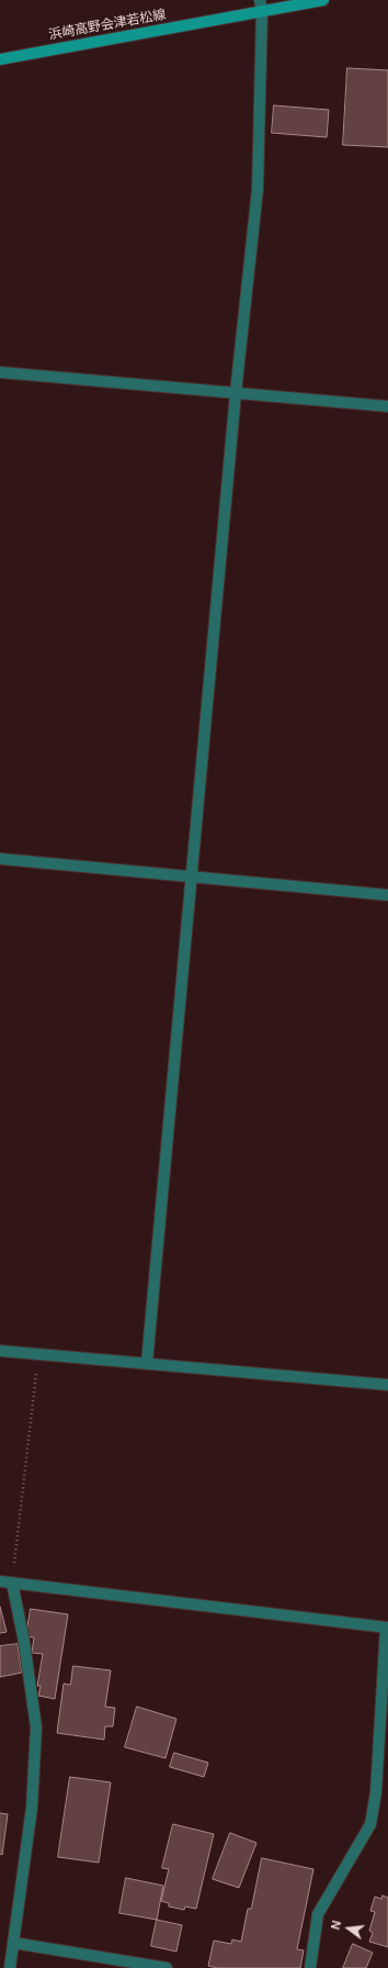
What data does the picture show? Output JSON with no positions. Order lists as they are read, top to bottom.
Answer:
{
  "streets": {
    "main road": ["浜崎高野会津若松線"]
  },
  "north": "left"
}
